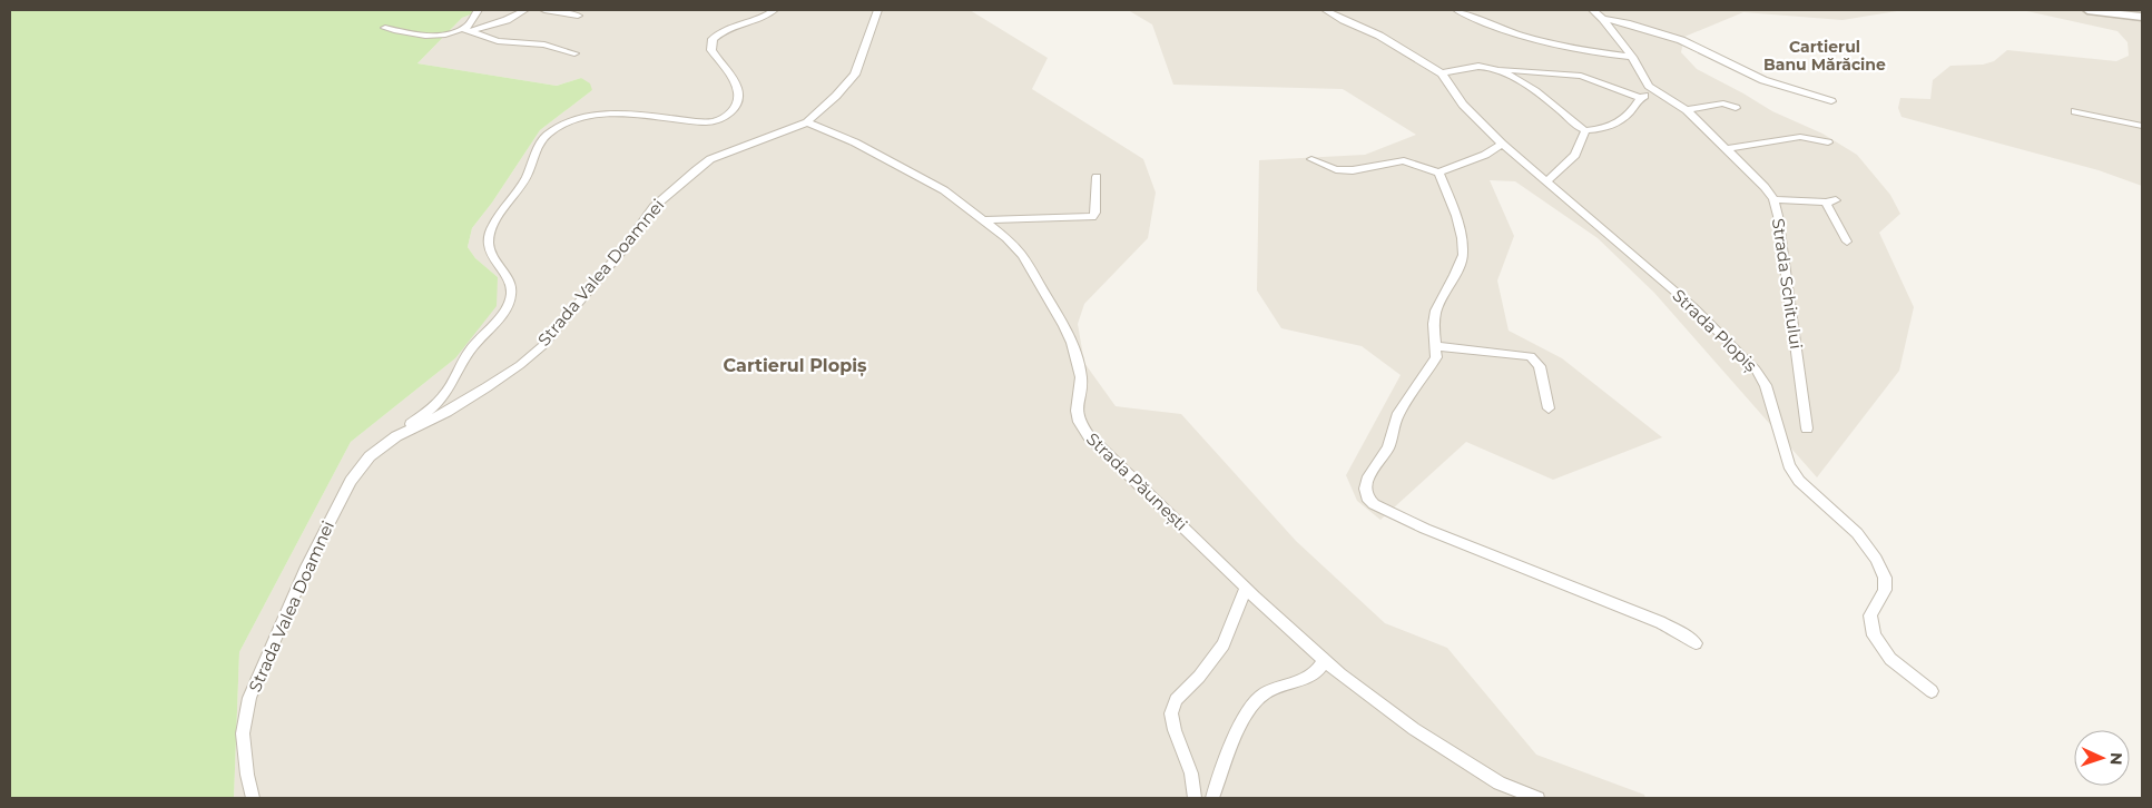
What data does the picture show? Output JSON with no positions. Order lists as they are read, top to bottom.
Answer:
{
  "streets": {
    "street": [
      "Strada Valea Doamnei",
      "Strada Schitului",
      "Strada Plopiș",
      "Strada Păunești"
    ]
  },
  "crossings": [
    ["Strada Valea Doamnei", "Strada Păunești"]
  ],
  "districts": ["Cartierul Banu Mărăcine", "Cartierul Plopiș"],
  "north": "right"
}
